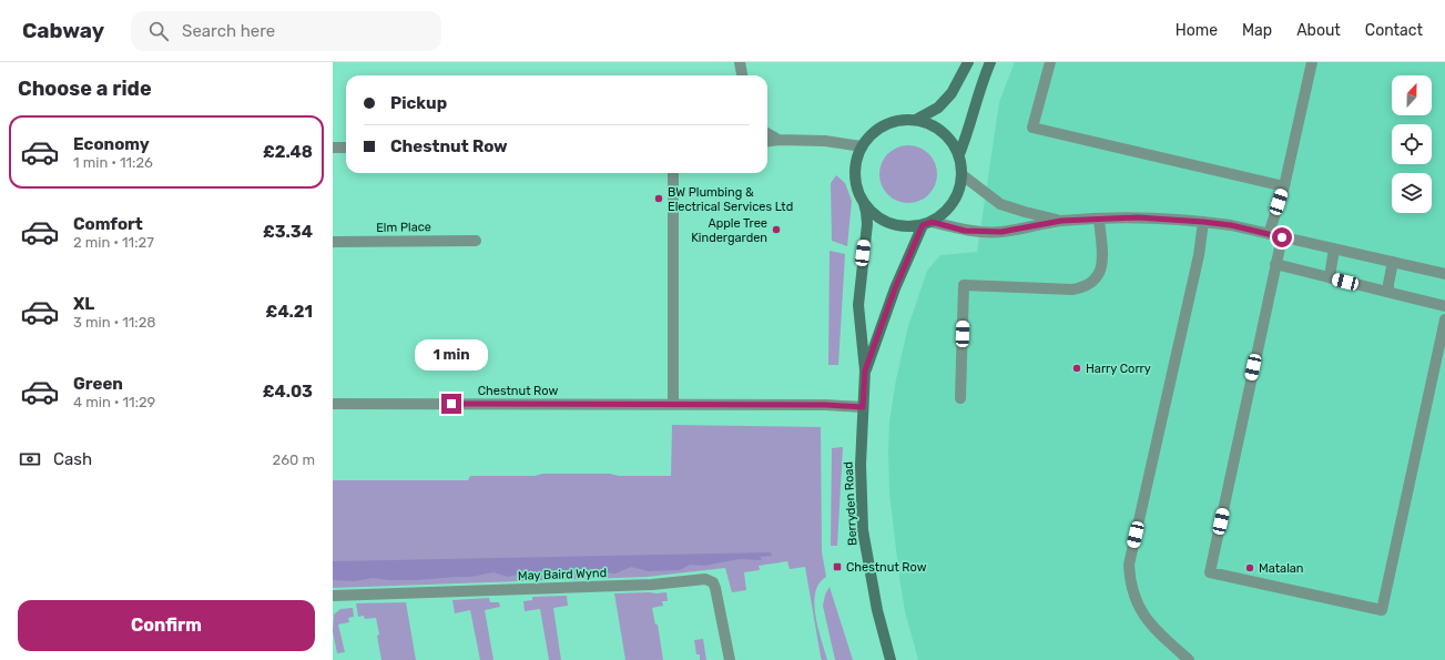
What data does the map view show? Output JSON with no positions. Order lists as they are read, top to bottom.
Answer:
{
  "streets": {
    "main road": ["Berryden Road"],
    "street": ["Elm Place", "Chestnut Row", "May Baird Wynd"]
  },
  "crossings": [
    ["Chestnut Row", "Berryden Road"]
  ],
  "places": {
    "other": [
      "BW Plumbing & Electrical Services Ltd",
      "Apple Tree Kindergarden",
      "Harry Corry",
      "Matalan"
    ],
    "transit": ["Chestnut Row"]
  },
  "north": "top",
  "page": {
    "header": "Cabway",
    "search": "Search here",
    "nav": [
      "Home",
      "Map",
      "About",
      "Contact"
    ],
    "heading": "Choose a ride",
    "banner": ["Pickup", "Chestnut Row"],
    "list": [
      {
        "name": "Economy",
        "note": "1 min · 11:26",
        "value": "£2.48"
      },
      {
        "name": "Comfort",
        "note": "2 min · 11:27",
        "value": "£3.34"
      },
      {
        "name": "XL",
        "note": "3 min · 11:28",
        "value": "£4.21"
      },
      {
        "name": "Green",
        "note": "4 min · 11:29",
        "value": "£4.03"
      }
    ],
    "bubble": "1 min",
    "pay": ["Cash", "260 m"],
    "buttons": "Confirm"
  }
}
